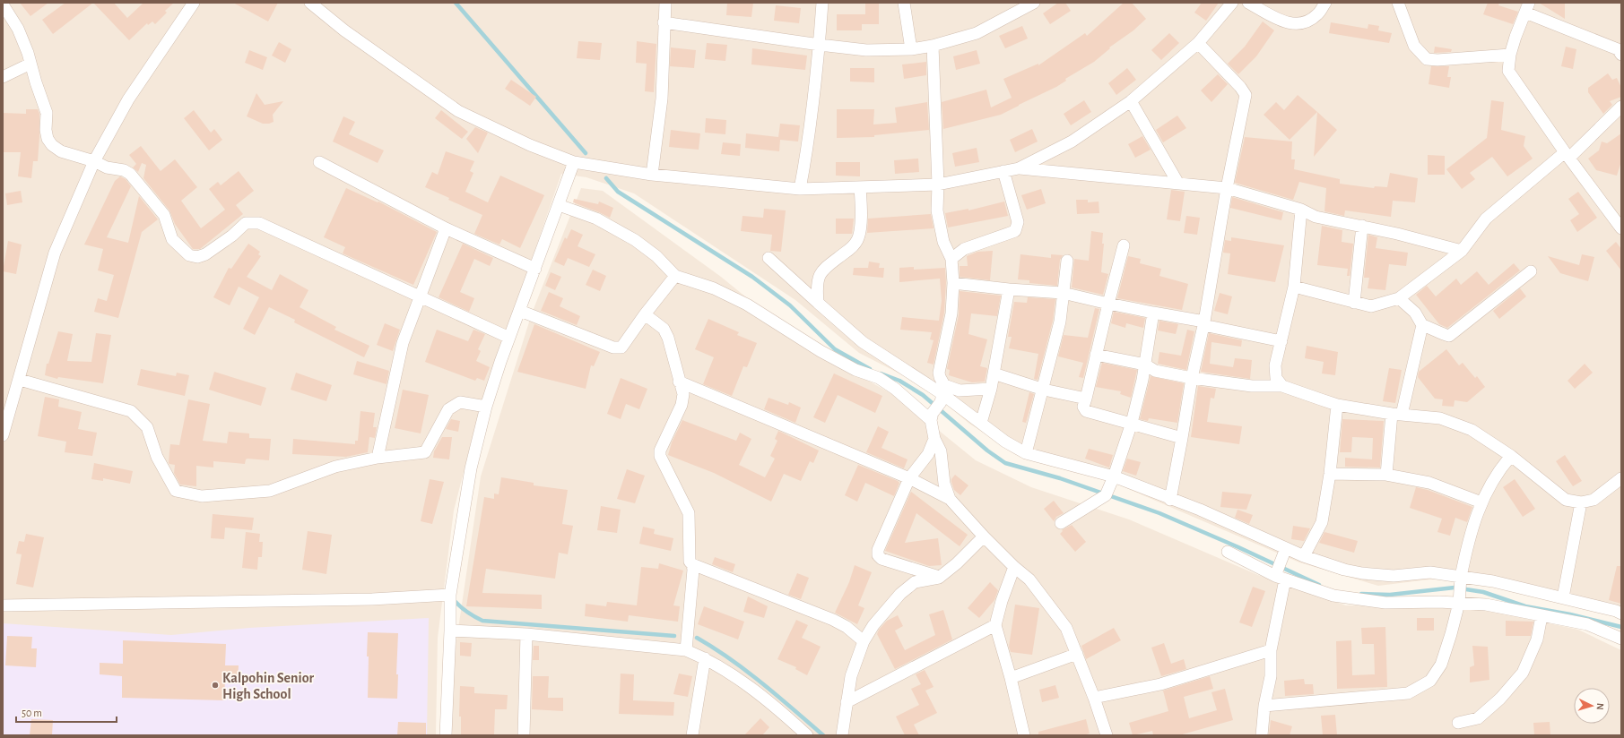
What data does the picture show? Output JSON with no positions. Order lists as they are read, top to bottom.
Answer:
{
  "places": ["Kalpohin Senior High School"],
  "scale_bar": "50 m",
  "north": "right"
}
